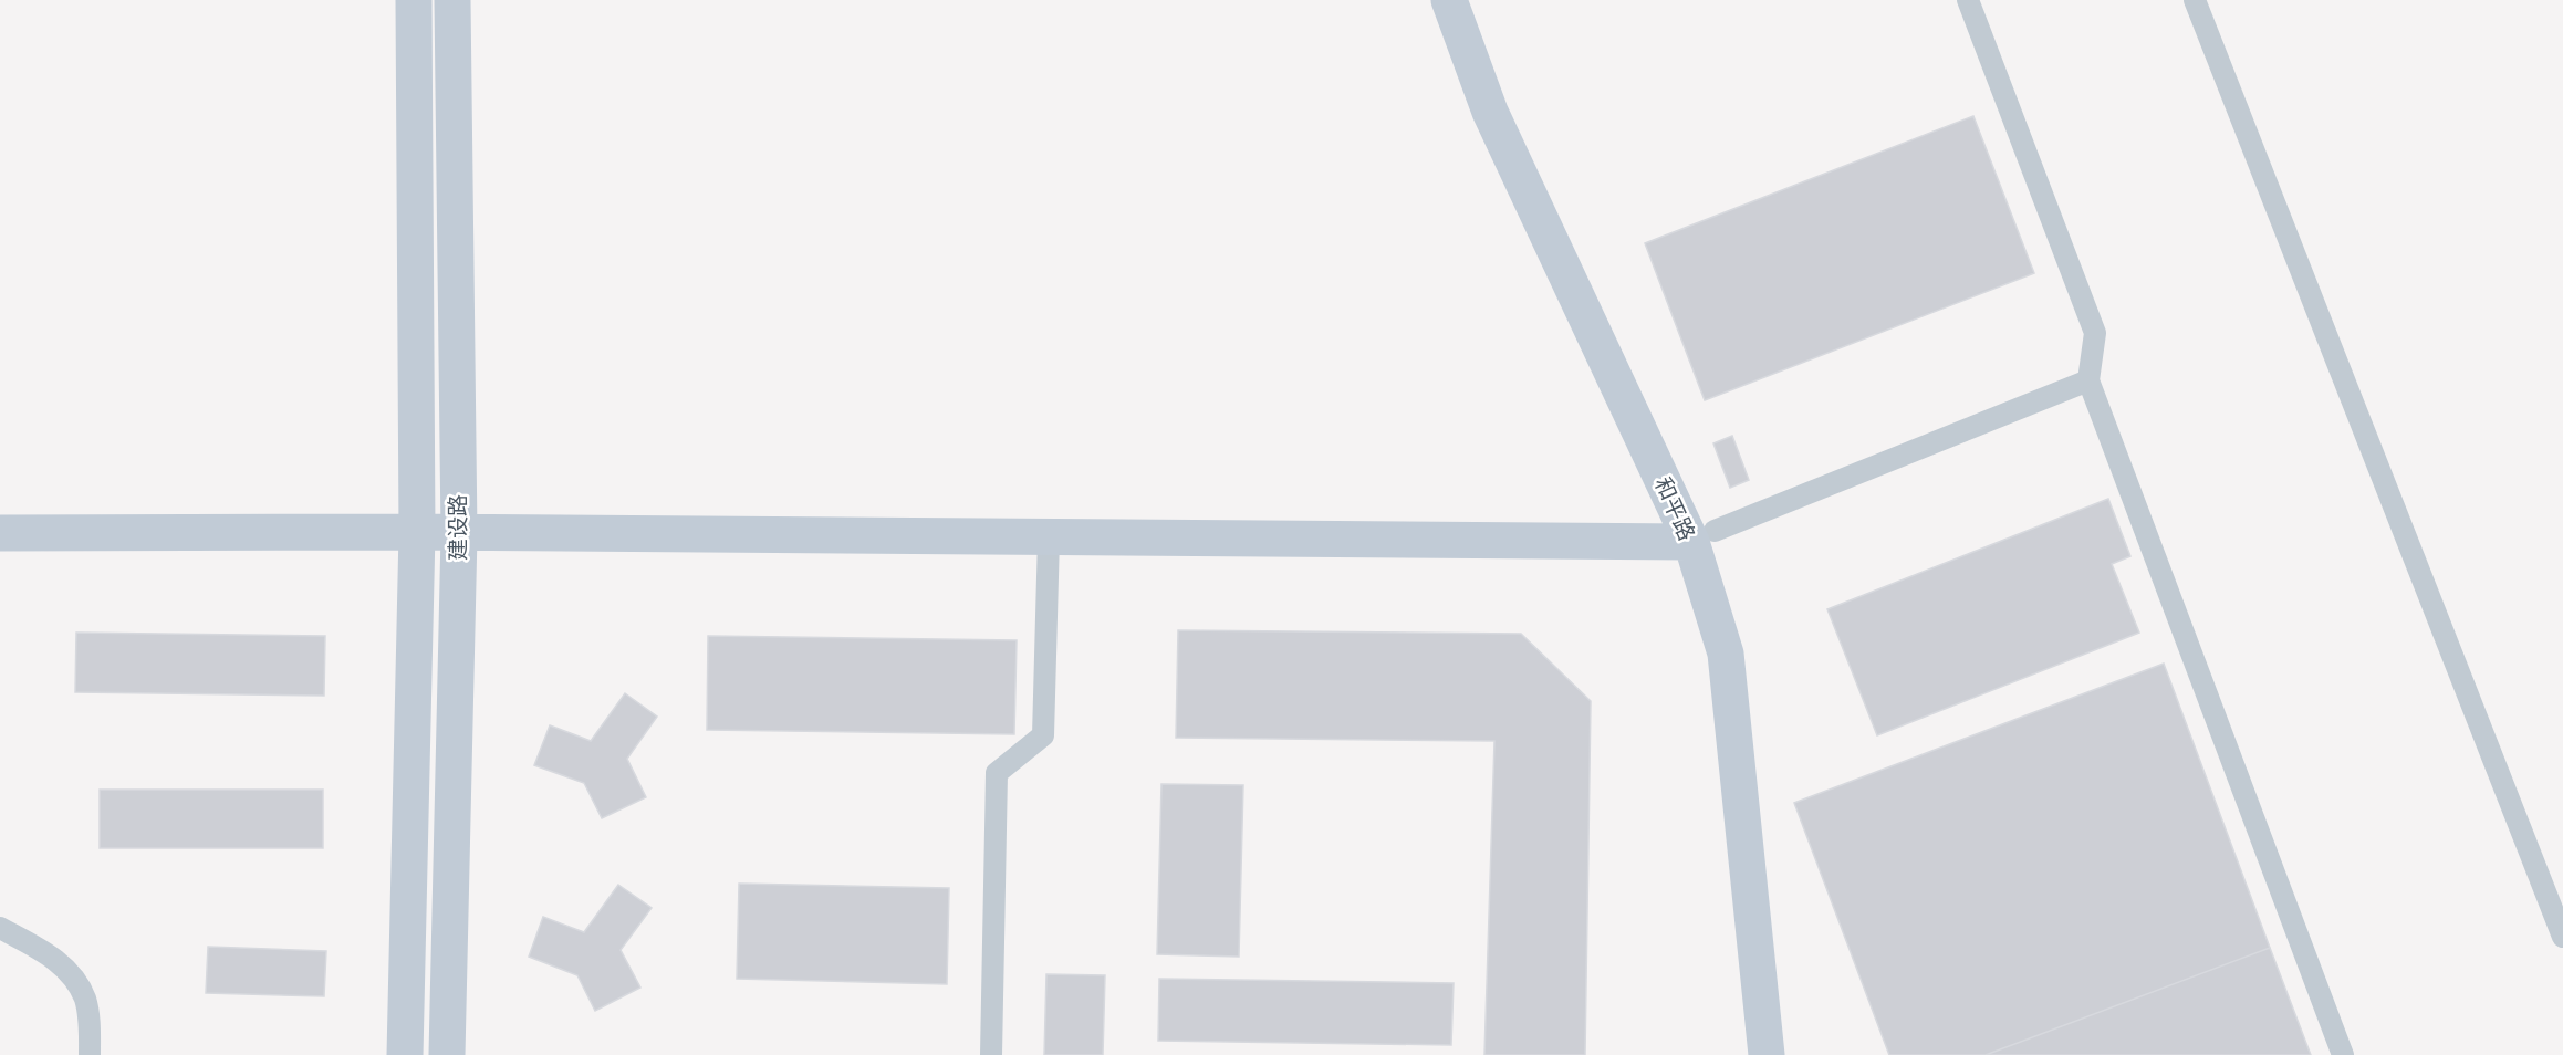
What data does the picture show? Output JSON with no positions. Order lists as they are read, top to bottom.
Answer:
{
  "streets": {
    "street": ["和平路", "建设路"]
  }
}
